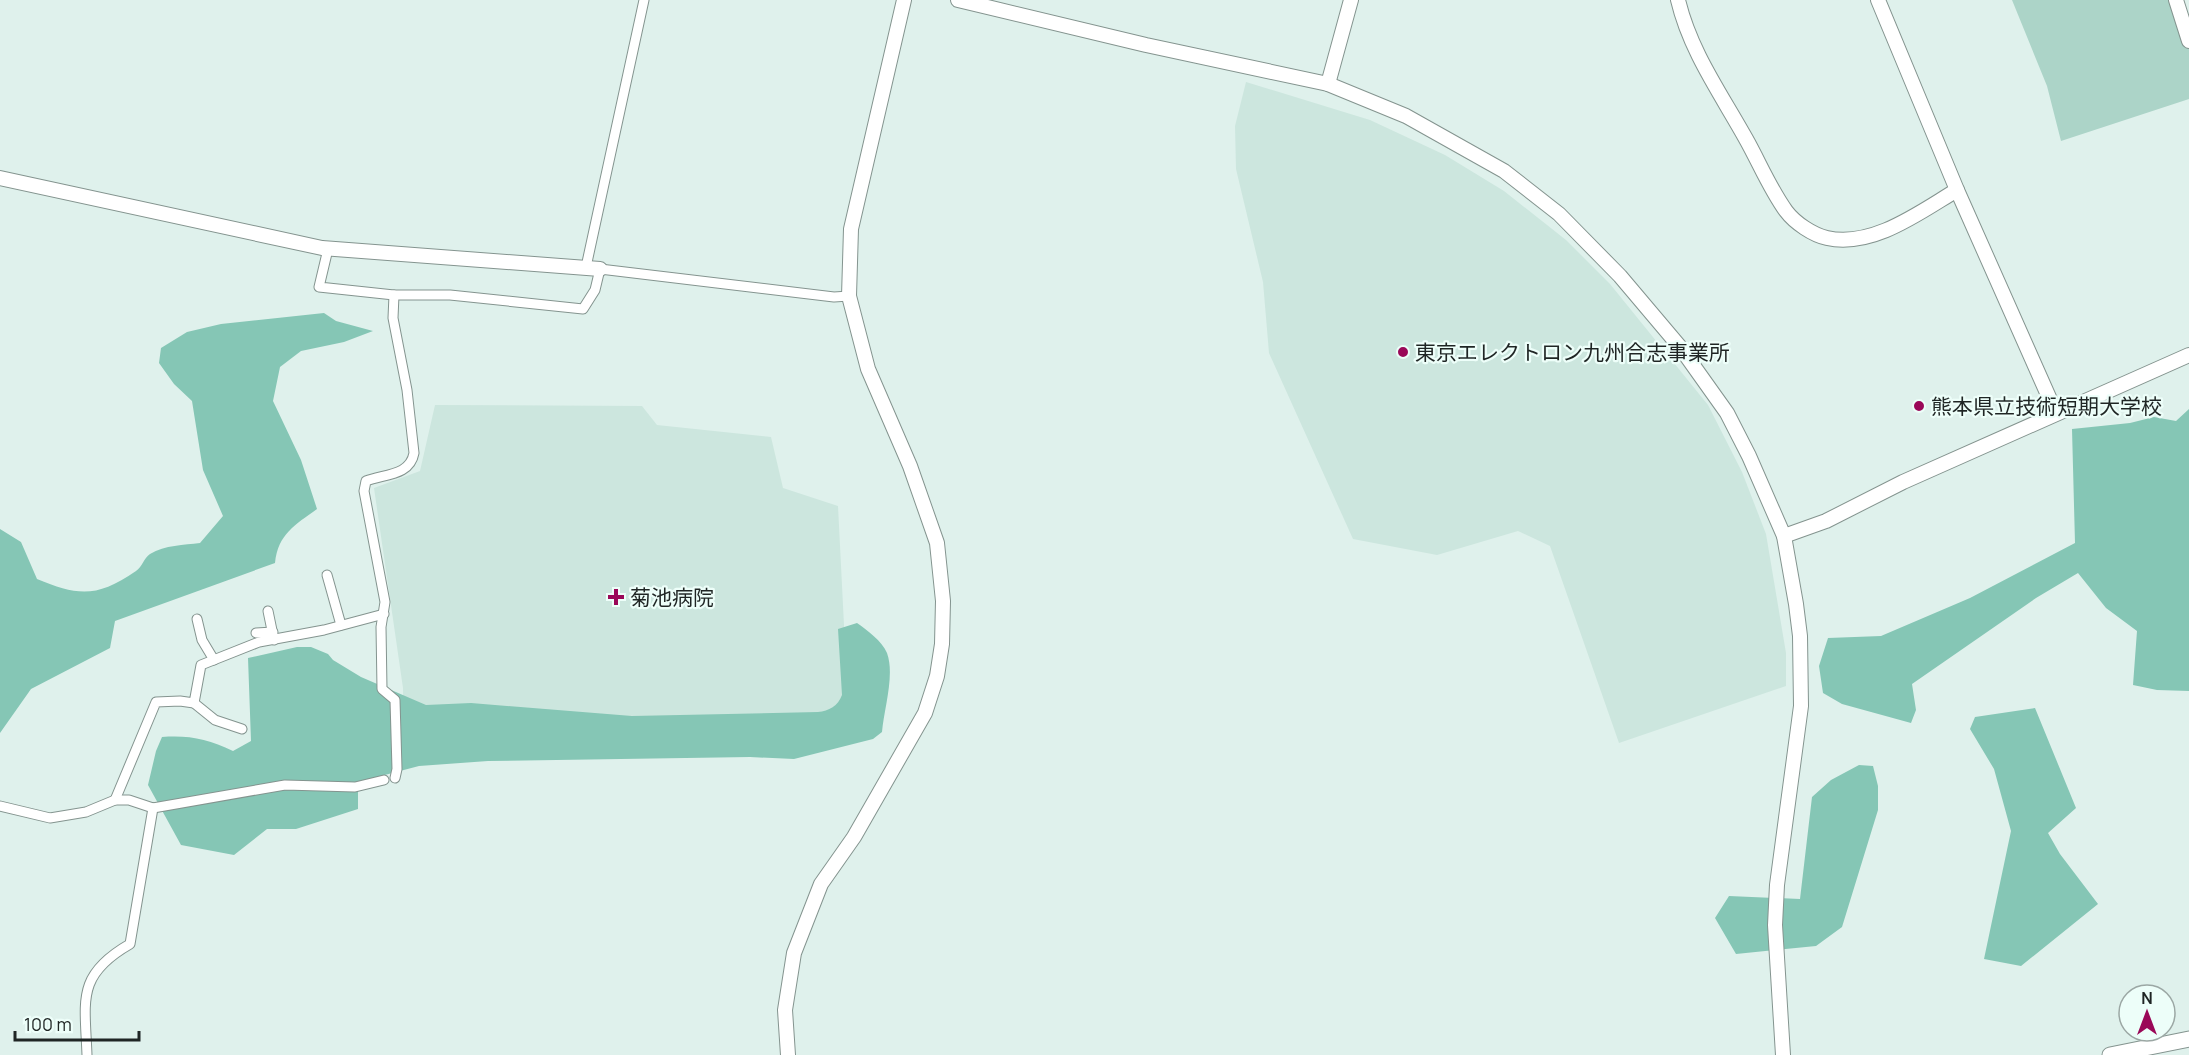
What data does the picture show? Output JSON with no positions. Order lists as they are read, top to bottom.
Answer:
{
  "places": {
    "other": ["東京エレクトロン九州合志事業所", "熊本県立技術短期大学校"],
    "health": ["菊池病院"]
  },
  "scale_bar": "100 m",
  "north": "top"
}
